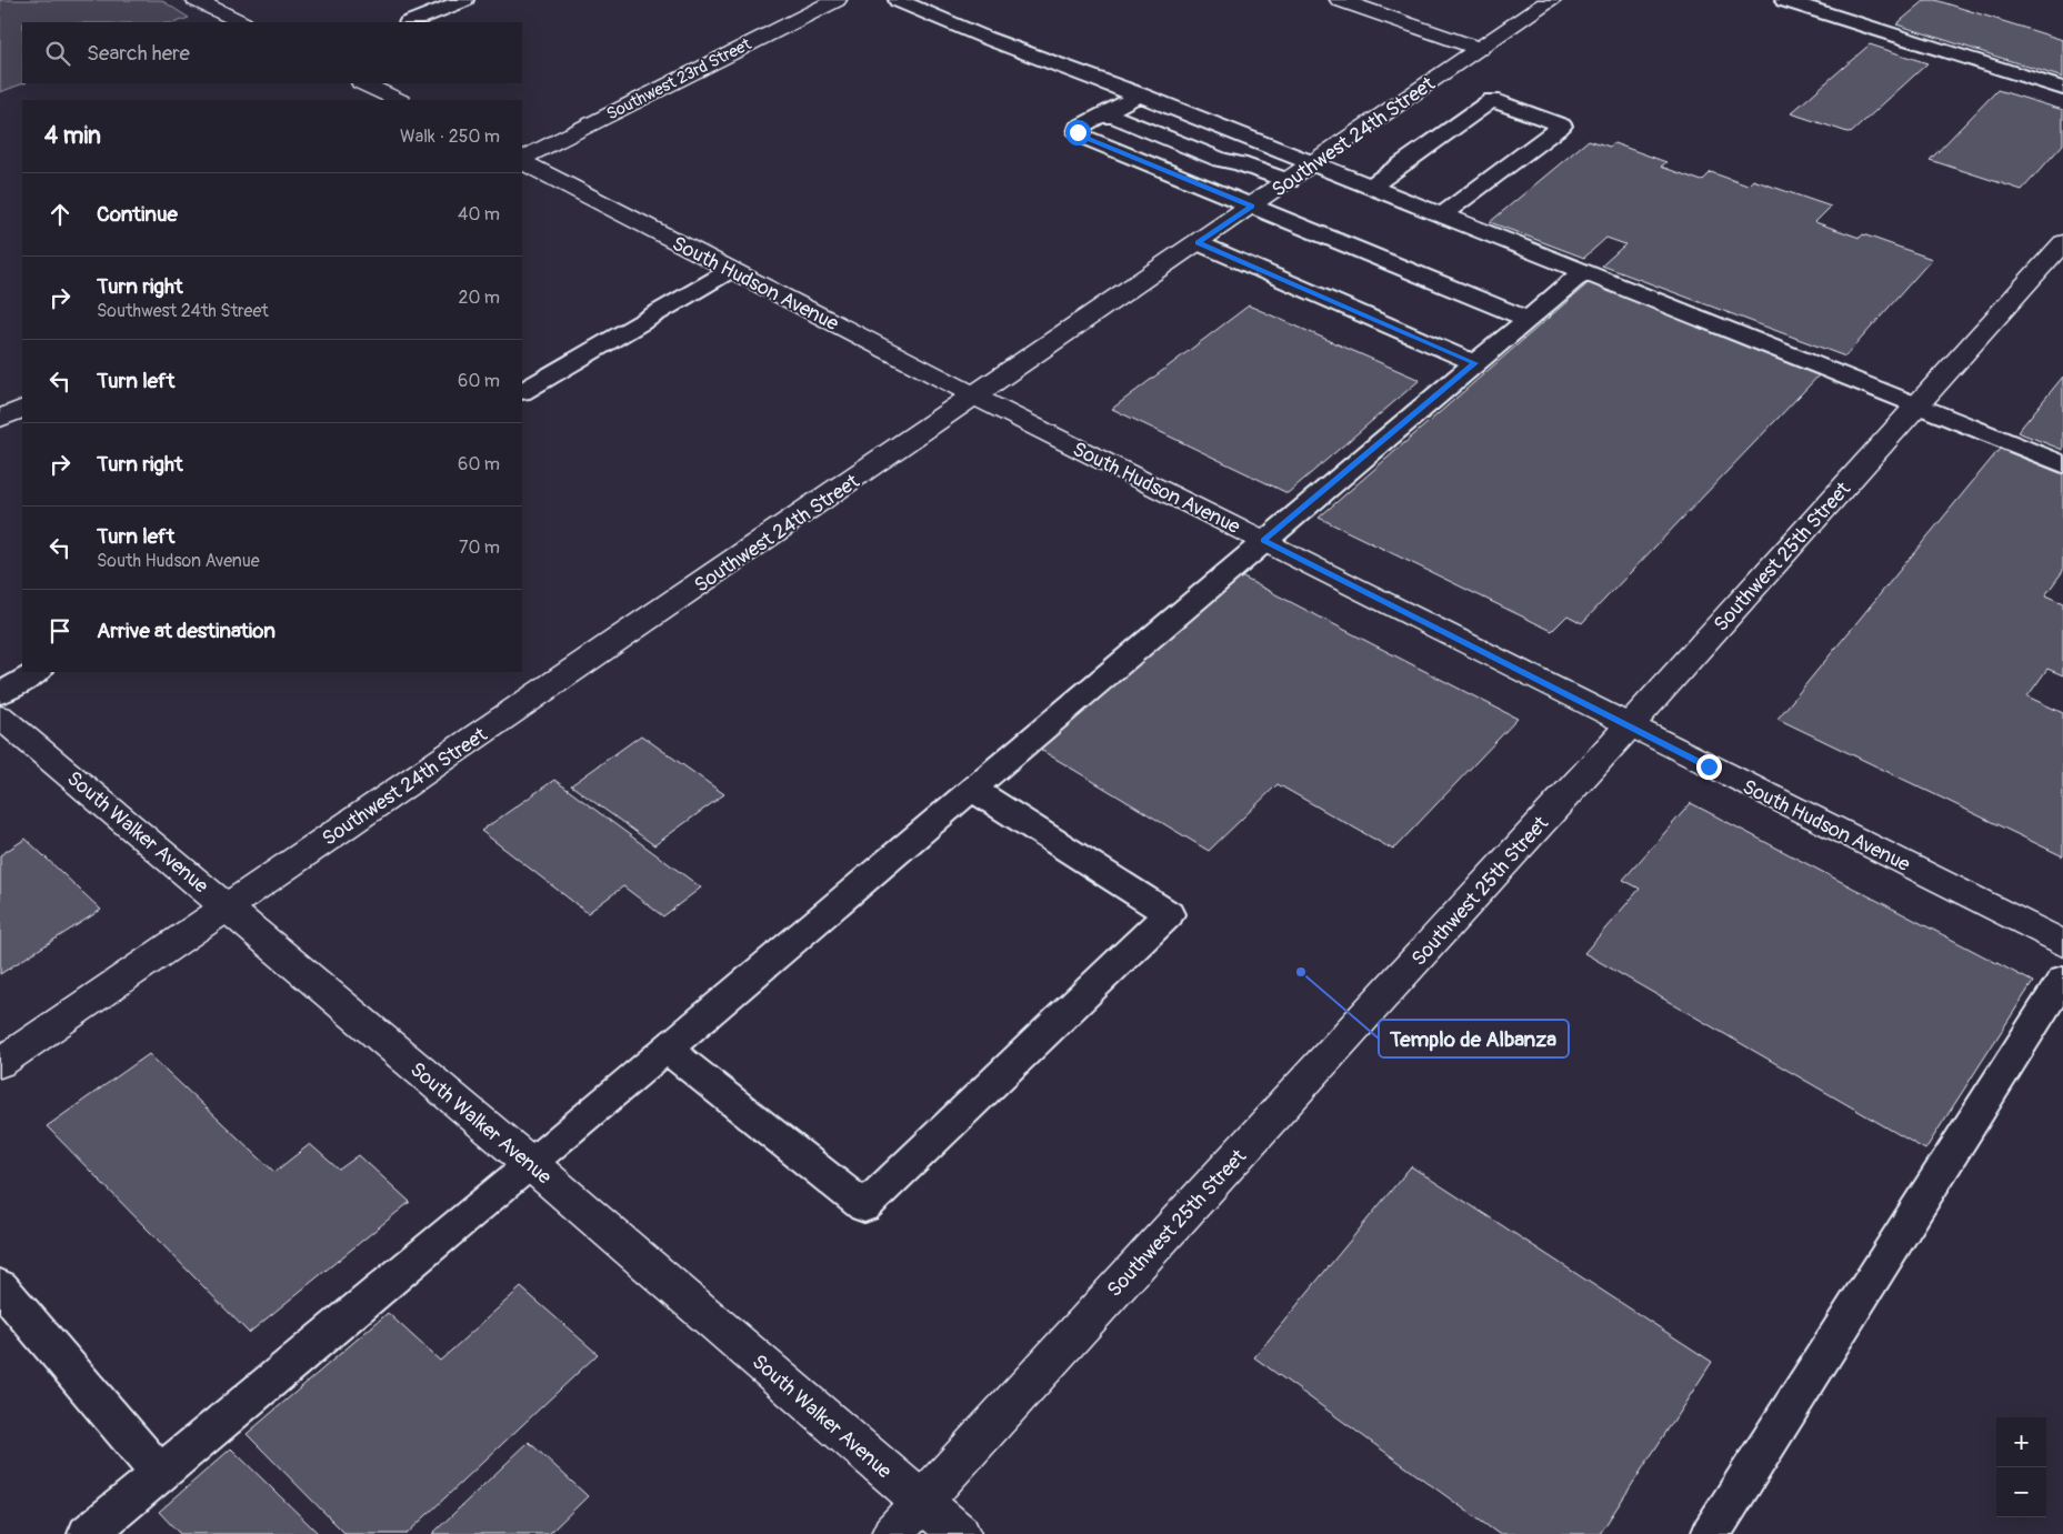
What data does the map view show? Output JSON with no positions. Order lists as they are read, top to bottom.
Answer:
{
  "streets": {
    "street": [
      "Southwest 23rd Street",
      "Southwest 24th Street",
      "South Hudson Avenue",
      "Southwest 25th Street",
      "South Walker Avenue"
    ]
  },
  "crossings": [
    ["Southwest 24th Street", "South Hudson Avenue"],
    ["Southwest 24th Street", "South Walker Avenue"],
    ["South Hudson Avenue", "Southwest 25th Street"],
    ["Southwest 25th Street", "South Walker Avenue"]
  ],
  "places": ["Templo de Albanza"],
  "page": {
    "search": "Search here",
    "heading": ["4 min", "Walk · 250 m"],
    "list": [
      ["Continue", "40 m"],
      ["Turn right", "Southwest 24th Street", "20 m"],
      ["Turn left", "60 m"],
      ["Turn right", "60 m"],
      ["Turn left", "South Hudson Avenue", "70 m"],
      "Arrive at destination"
    ],
    "map_buttons": ["+", "−"]
  }
}
